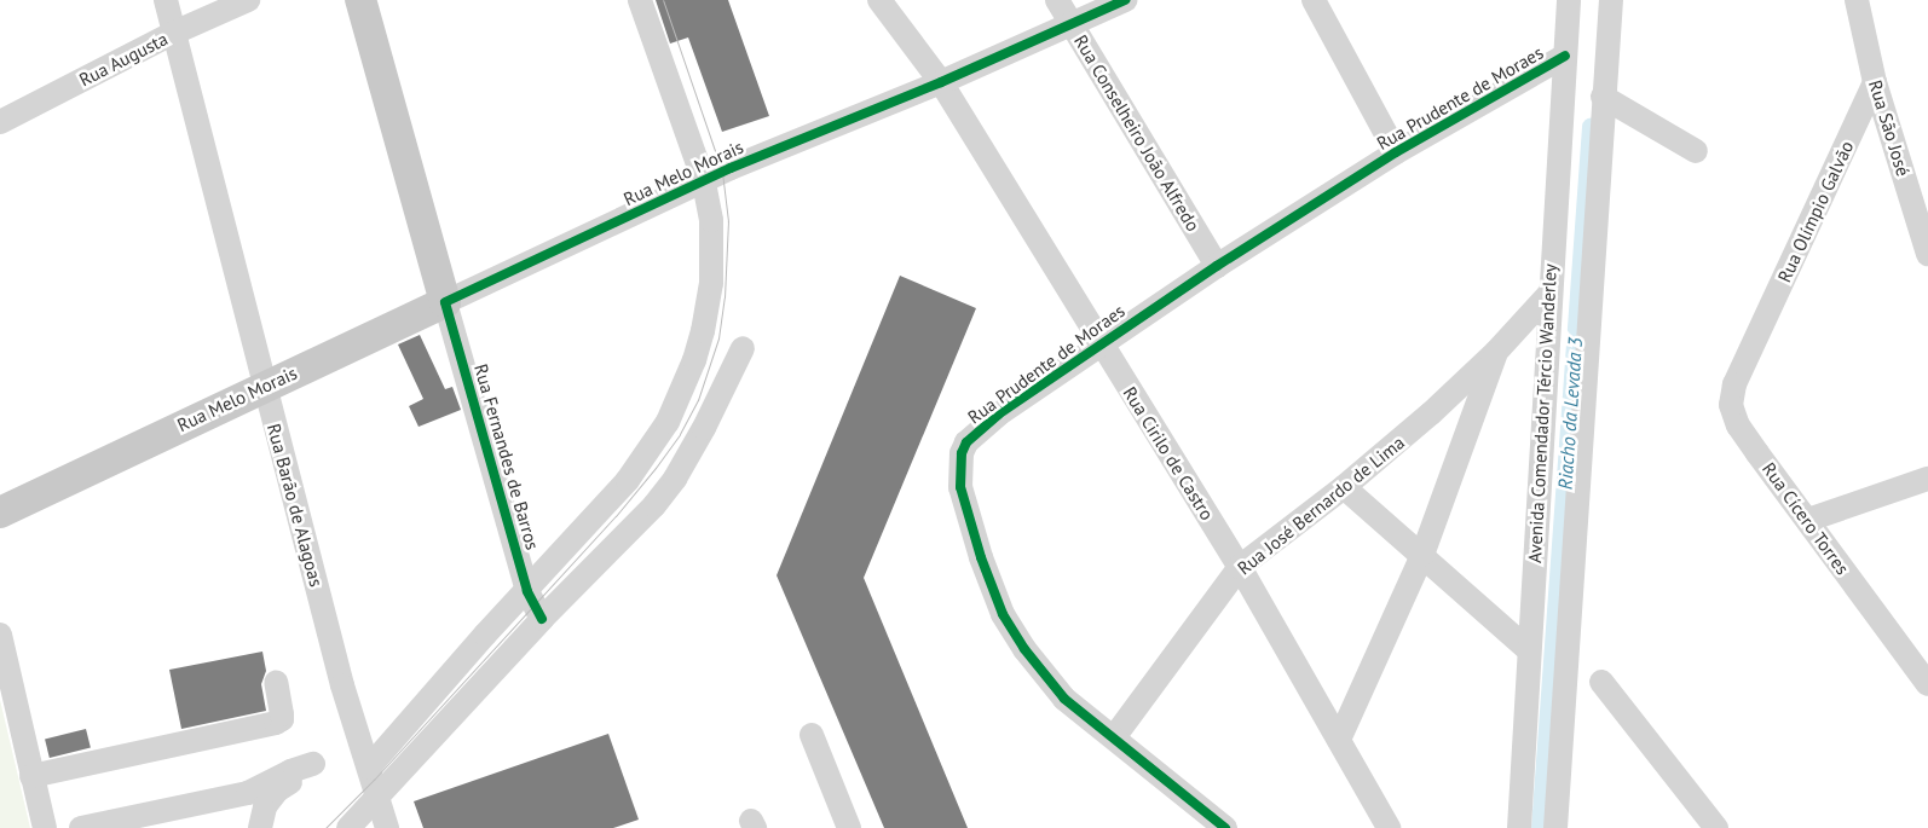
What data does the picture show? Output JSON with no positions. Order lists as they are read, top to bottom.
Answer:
{
  "streets": {
    "main road": ["Rua Melo Morais", "Rua Fernandes de Barros"],
    "street": [
      "Rua Augusta",
      "Rua Prudente de Moraes",
      "Rua São José",
      "Rua Conselheiro João Alfredo",
      "Rua Olímpio Galvão",
      "Avenida Comendador Tércio Wanderley",
      "Rua Cirilo de Castro",
      "Rua Barão de Alagoas",
      "Rua José Bernardo de Lima",
      "Rua Cícero Torres"
    ]
  },
  "crossings": [
    ["Rua Augusta", "Rua Barão de Alagoas"],
    ["Rua Prudente de Moraes", "Rua Conselheiro João Alfredo"],
    ["Rua Prudente de Moraes", "Avenida Comendador Tércio Wanderley"],
    ["Rua Prudente de Moraes", "Rua Cirilo de Castro"],
    ["Rua Prudente de Moraes", "Rua José Bernardo de Lima"],
    ["Rua São José", "Rua Olímpio Galvão"],
    ["Rua Conselheiro João Alfredo", "Rua Melo Morais"],
    ["Rua Melo Morais", "Rua Cirilo de Castro"],
    ["Rua Melo Morais", "Rua Fernandes de Barros"],
    ["Rua Melo Morais", "Rua Barão de Alagoas"],
    ["Rua Olímpio Galvão", "Rua Cícero Torres"],
    ["Avenida Comendador Tércio Wanderley", "Rua José Bernardo de Lima"],
    ["Rua Cirilo de Castro", "Rua José Bernardo de Lima"]
  ],
  "water": ["Riacho da Levada 3"]
}
